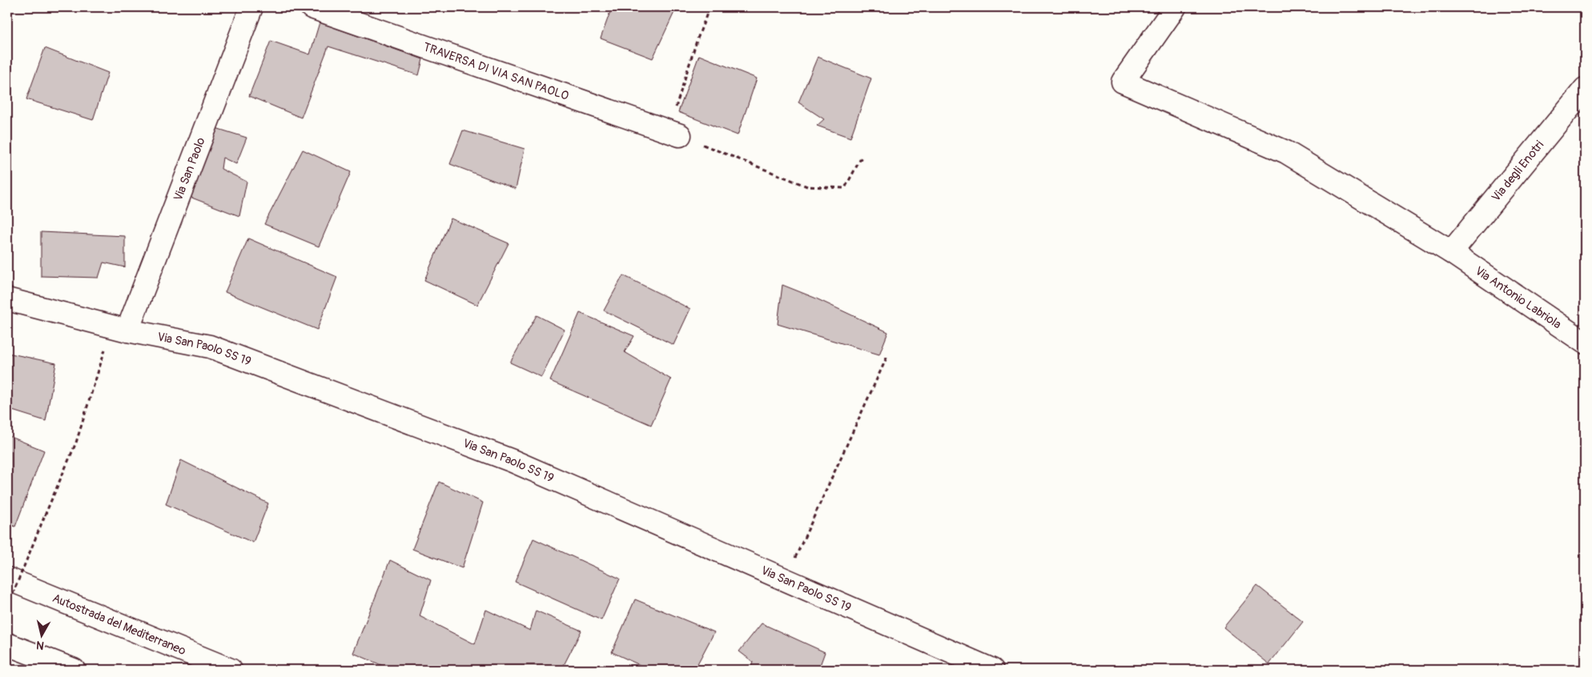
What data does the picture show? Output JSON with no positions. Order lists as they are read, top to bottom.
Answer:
{
  "streets": {
    "main road": [
      "TRAVERSA DI VIA SAN PAOLO",
      "Via San Paolo",
      "Via degli Enotri",
      "Via Antonio Labriola",
      "Via San Paolo SS 19",
      "Autostrada del Mediterraneo"
    ]
  },
  "crossings": [
    ["Via San Paolo", "Via San Paolo SS 19"],
    ["Via degli Enotri", "Via Antonio Labriola"]
  ],
  "north": "bottom"
}
